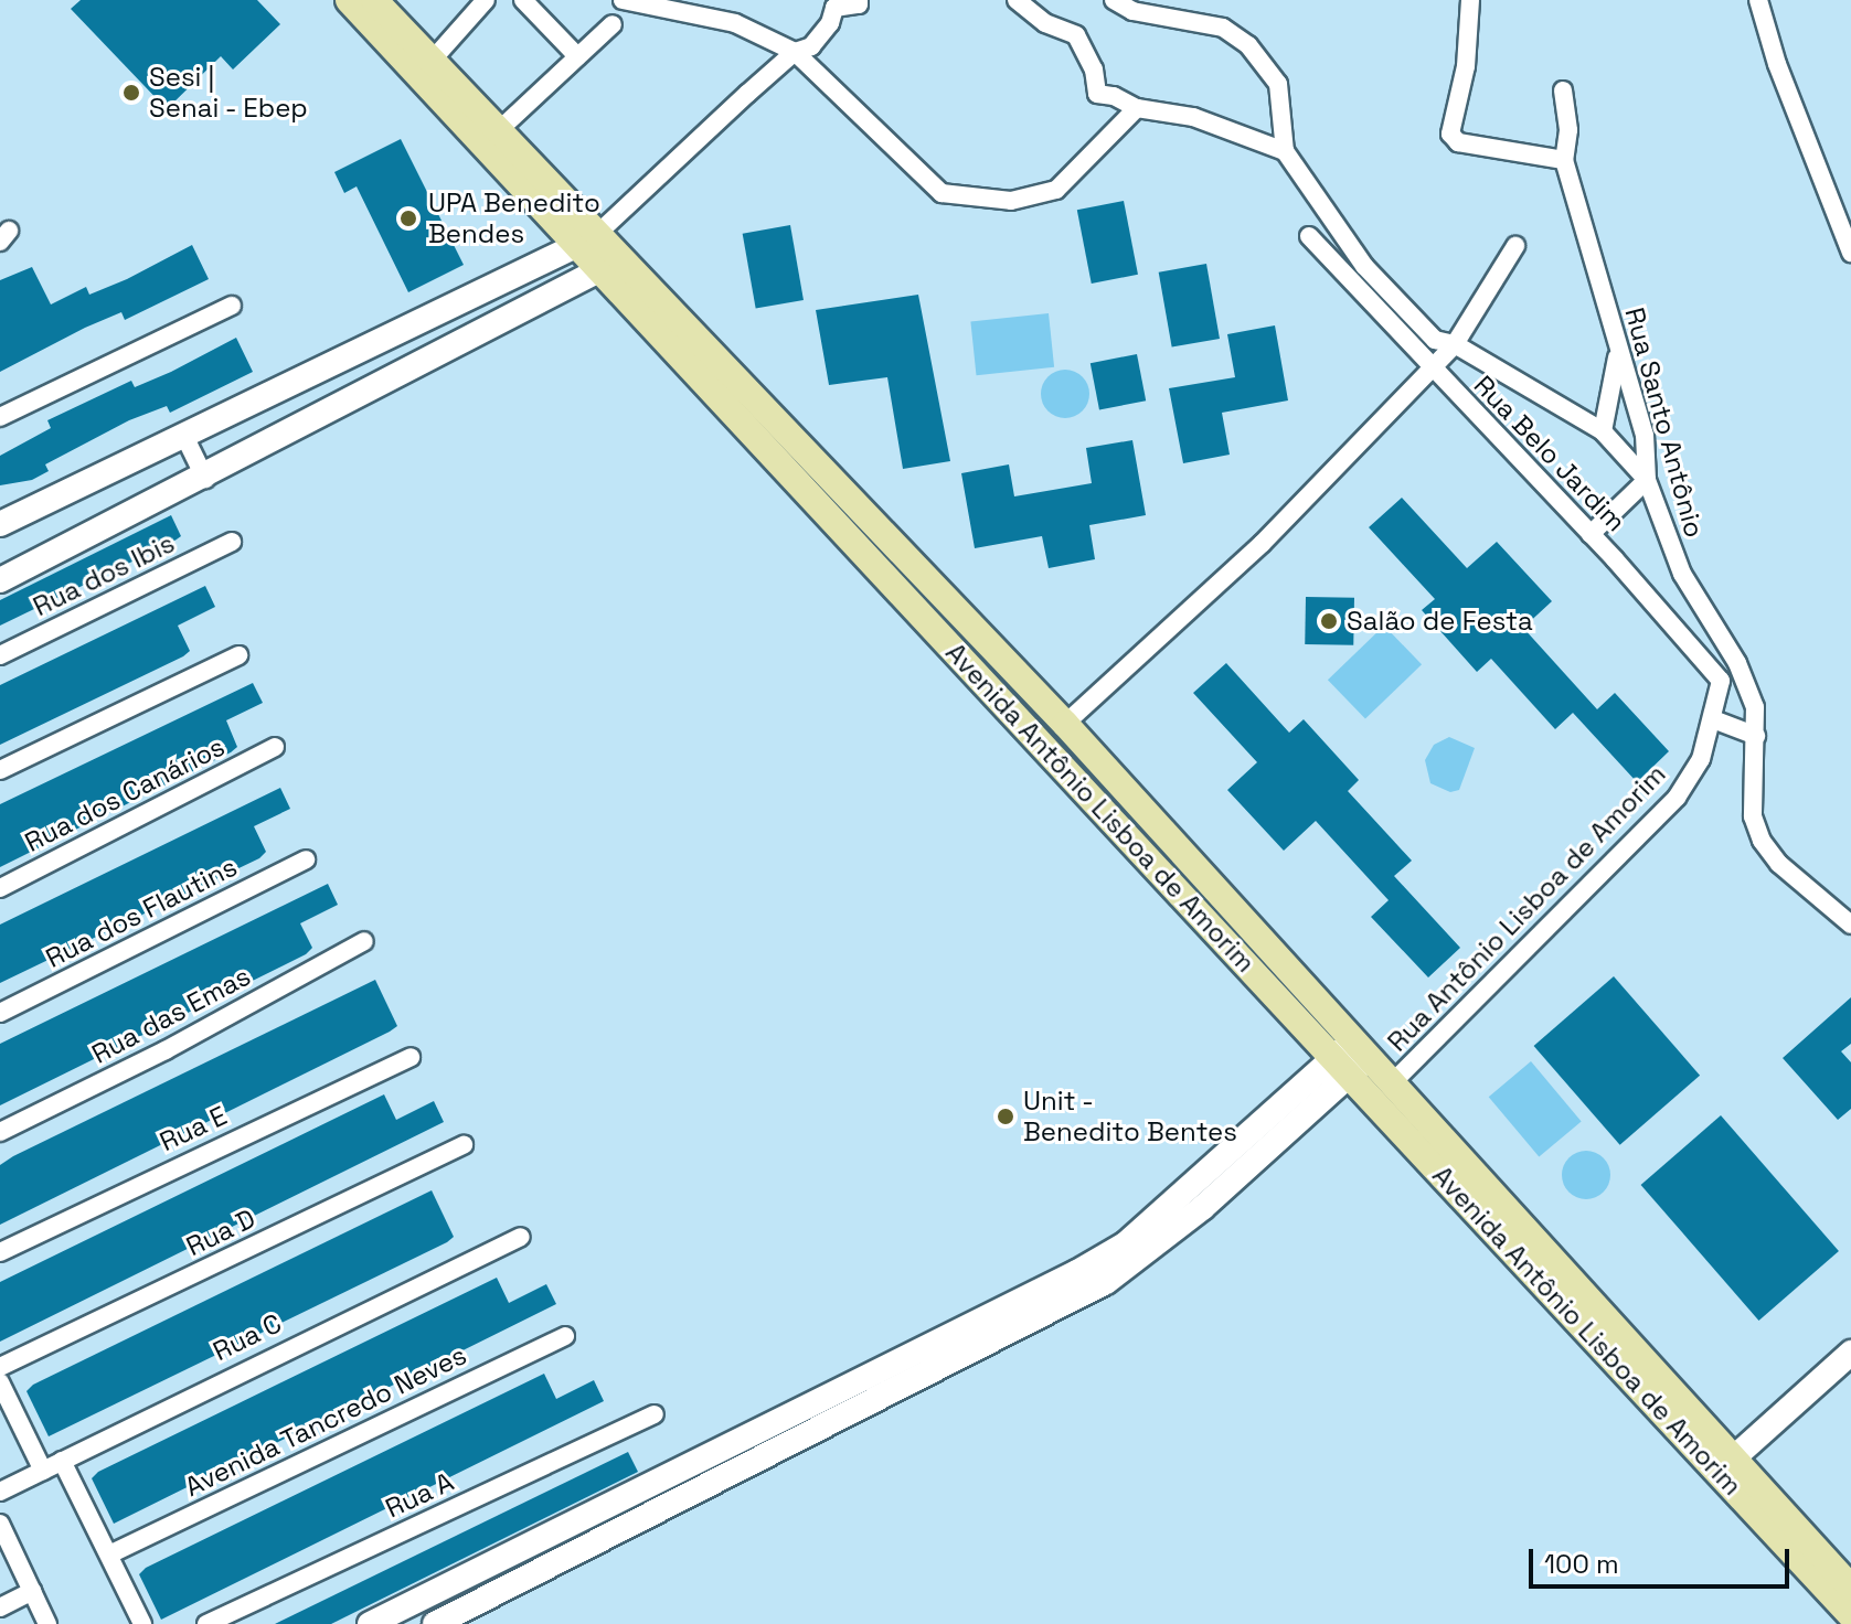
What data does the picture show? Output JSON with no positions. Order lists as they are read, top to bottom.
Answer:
{
  "streets": {
    "main road": ["Avenida Antônio Lisboa de Amorim"],
    "street": [
      "Rua Santo Antônio",
      "Rua Belo Jardim",
      "Rua dos Ibis",
      "Rua dos Canários",
      "Rua Antônio Lisboa de Amorim",
      "Rua dos Flautins",
      "Rua das Emas",
      "Rua E",
      "Rua D",
      "Rua C",
      "Avenida Tancredo Neves",
      "Rua A"
    ]
  },
  "crossings": [
    ["Rua Santo Antônio", "Rua Belo Jardim"],
    ["Rua Belo Jardim", "Rua Antônio Lisboa de Amorim"],
    ["Avenida Antônio Lisboa de Amorim", "Rua Antônio Lisboa de Amorim"]
  ],
  "places": [
    "Sesi | Senai - Ebep",
    "UPA Benedito Bendes",
    "Salão de Festa",
    "Unit - Benedito Bentes"
  ],
  "scale_bar": "100 m"
}
